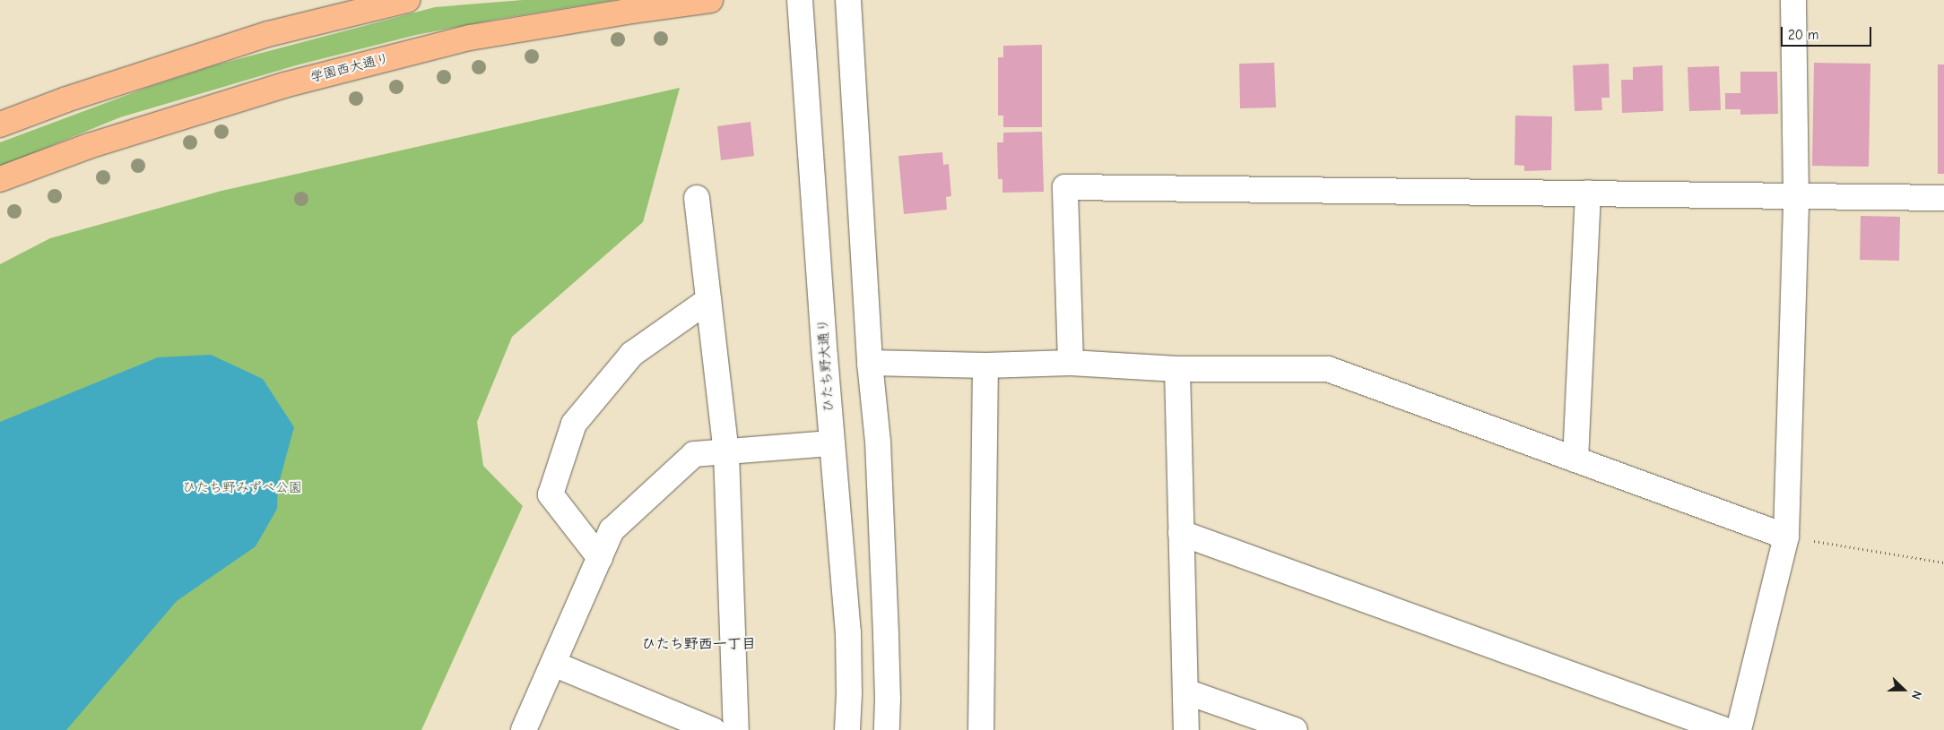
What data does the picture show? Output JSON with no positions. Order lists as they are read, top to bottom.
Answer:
{
  "streets": {
    "main road": ["学園西大通り"],
    "street": ["ひたち野大通り"]
  },
  "districts": ["ひたち野西一丁目"],
  "parks": ["ひたち野みずべ公園"],
  "scale_bar": "20 m",
  "north": "right"
}
